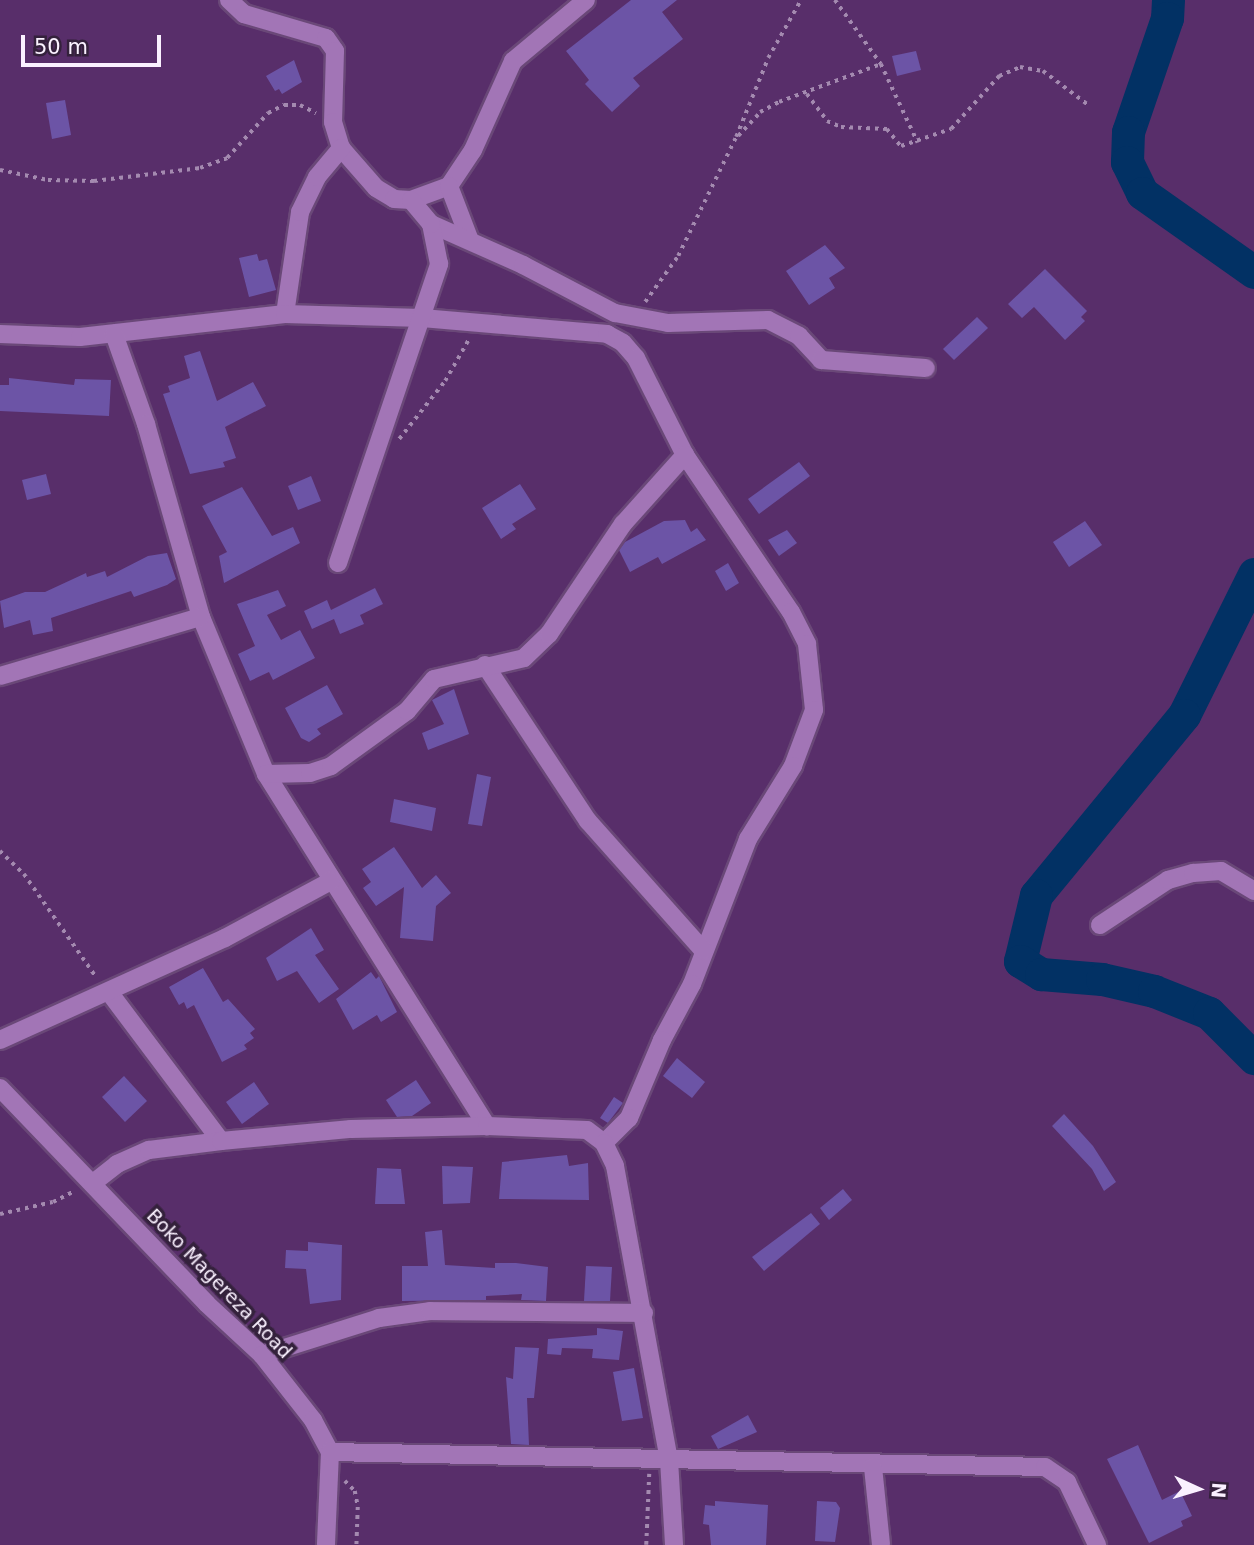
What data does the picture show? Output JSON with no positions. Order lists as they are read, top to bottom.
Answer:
{
  "streets": {
    "street": ["Boko Magereza Road"]
  },
  "scale_bar": "50 m",
  "north": "right"
}
